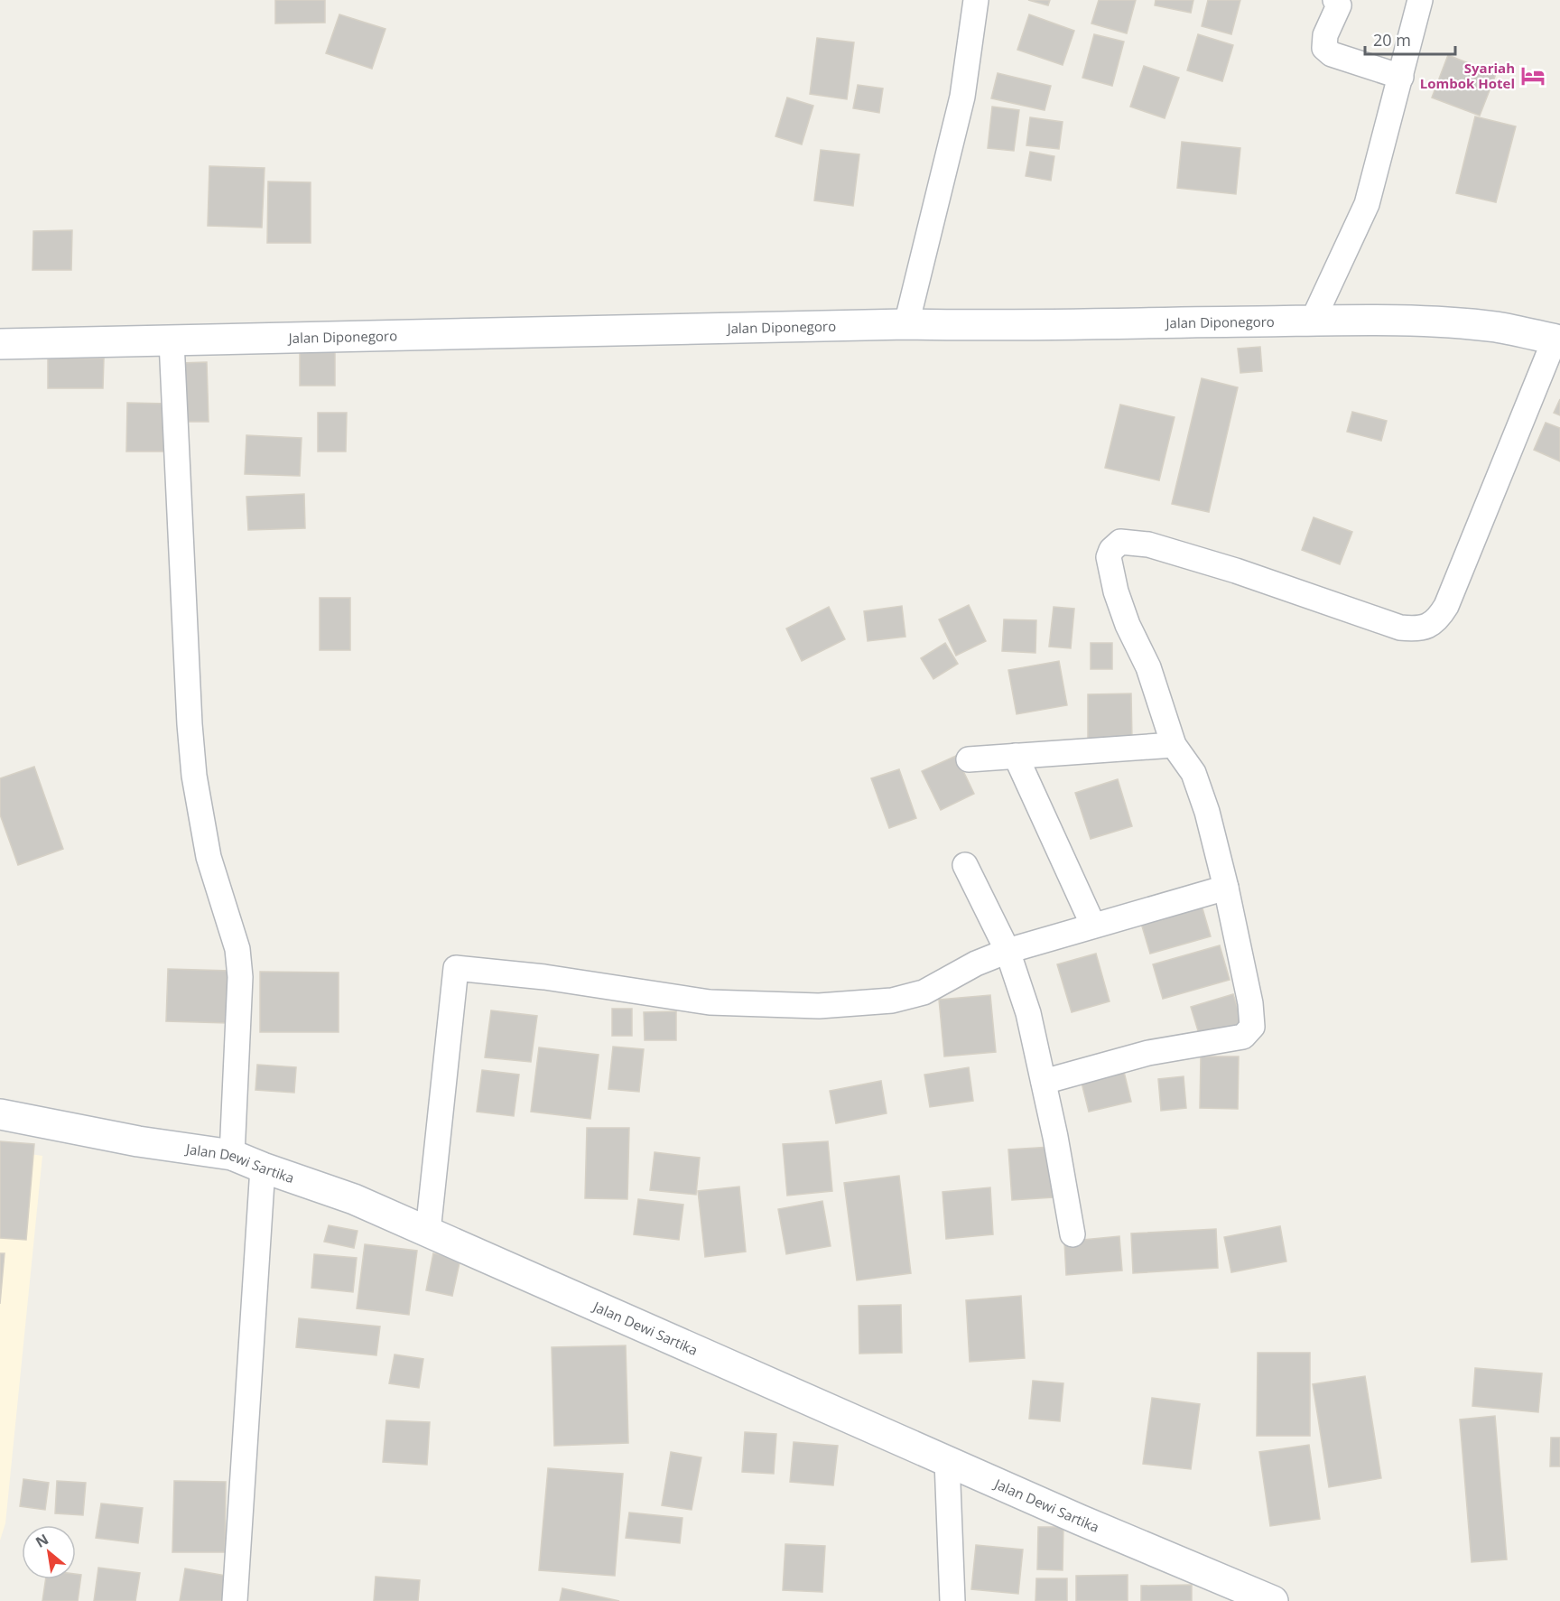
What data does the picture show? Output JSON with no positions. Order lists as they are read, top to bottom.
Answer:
{
  "streets": {
    "street": ["Jalan Diponegoro", "Jalan Dewi Sartika"]
  },
  "places": {
    "hotel": ["Syariah Lombok Hotel"]
  },
  "scale_bar": "20 m",
  "north": "top left"
}
